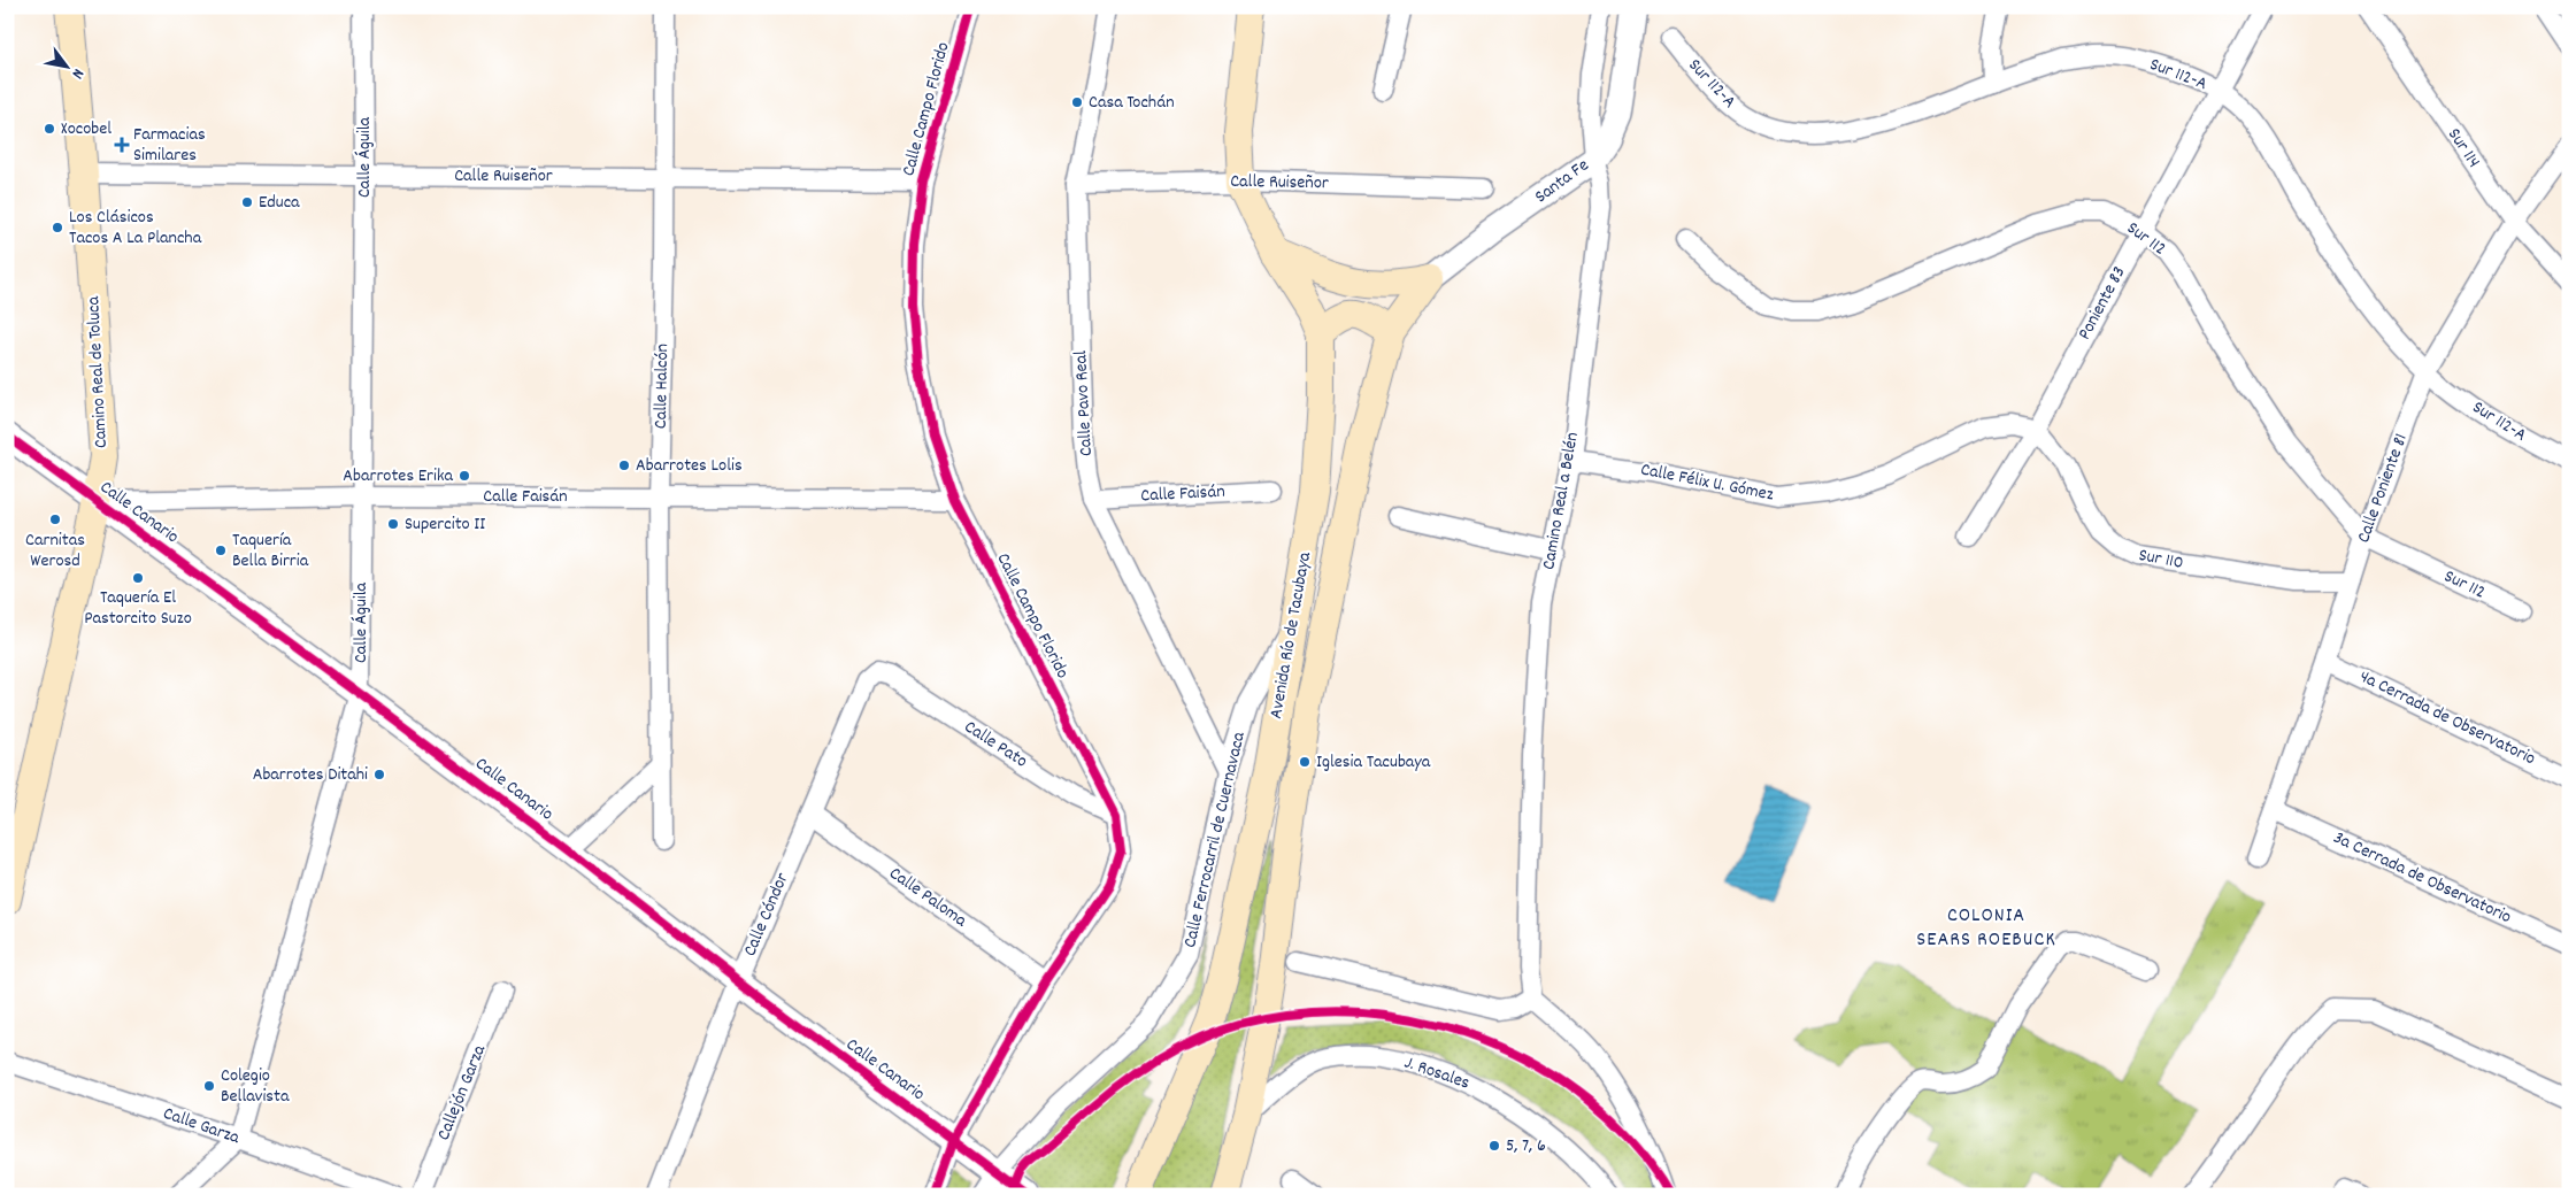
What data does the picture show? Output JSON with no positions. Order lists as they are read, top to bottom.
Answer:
{
  "streets": {
    "main road": ["Camino Real de Toluca", "Avenida Río de Tacubaya"],
    "street": [
      "Sur 112-A",
      "Calle Campo Florido",
      "Sur 114",
      "Calle Águila",
      "Calle Ruiseñor",
      "Santa Fe",
      "Sur 112",
      "Poniente 83",
      "Calle Halcón",
      "Calle Pavo Real",
      "Calle Félix U. Gómez",
      "Calle Poniente 81",
      "Calle Faisán",
      "Camino Real a Belén",
      "Calle Canario",
      "Sur 110",
      "4a Cerrada de Observatorio",
      "Calle Pato",
      "Calle Ferrocarril de Cuernavaca",
      "3a Cerrada de Observatorio",
      "Calle Paloma",
      "Calle Cóndor",
      "J. Rosales",
      "Callejón Garza",
      "Calle Garza"
    ]
  },
  "crossings": [
    ["Sur 112-A", "Poniente 83"],
    ["Sur 112-A", "Calle Poniente 81"],
    ["Calle Campo Florido", "Calle Ruiseñor"],
    ["Calle Campo Florido", "Calle Faisán"],
    ["Calle Campo Florido", "Calle Canario"],
    ["Calle Campo Florido", "Calle Pato"],
    ["Calle Campo Florido", "Calle Paloma"],
    ["Sur 114", "Calle Poniente 81"],
    ["Calle Águila", "Calle Ruiseñor"],
    ["Calle Águila", "Calle Faisán"],
    ["Calle Águila", "Calle Canario"],
    ["Calle Águila", "Calle Garza"],
    ["Calle Ruiseñor", "Camino Real de Toluca"],
    ["Calle Ruiseñor", "Calle Halcón"],
    ["Calle Ruiseñor", "Calle Pavo Real"],
    ["Calle Ruiseñor", "Avenida Río de Tacubaya"],
    ["Santa Fe", "Camino Real a Belén"],
    ["Santa Fe", "Avenida Río de Tacubaya"],
    ["Sur 112", "Poniente 83"],
    ["Sur 112", "Calle Poniente 81"],
    ["Poniente 83", "Calle Félix U. Gómez"],
    ["Poniente 83", "Sur 110"],
    ["Camino Real de Toluca", "Calle Faisán"],
    ["Camino Real de Toluca", "Calle Canario"],
    ["Calle Halcón", "Calle Faisán"],
    ["Calle Pavo Real", "Calle Faisán"],
    ["Calle Pavo Real", "Calle Ferrocarril de Cuernavaca"],
    ["Calle Félix U. Gómez", "Camino Real a Belén"],
    ["Calle Félix U. Gómez", "Sur 110"],
    ["Calle Poniente 81", "Sur 110"],
    ["Calle Poniente 81", "4a Cerrada de Observatorio"],
    ["Calle Poniente 81", "3a Cerrada de Observatorio"],
    ["Calle Faisán", "Calle Canario"],
    ["Calle Canario", "Calle Ferrocarril de Cuernavaca"],
    ["Calle Canario", "Calle Cóndor"],
    ["Avenida Río de Tacubaya", "Calle Ferrocarril de Cuernavaca"],
    ["Avenida Río de Tacubaya", "J. Rosales"],
    ["Calle Pato", "Calle Cóndor"],
    ["Calle Paloma", "Calle Cóndor"]
  ],
  "districts": ["COLONIA SEARS ROEBUCK"],
  "places": {
    "other": [
      "Casa Tochán",
      "Xocobel",
      "Educa",
      "Los Clásicos Tacos A La Plancha",
      "Abarrotes Lolis",
      "Abarrotes Erika",
      "Carnitas Werosd",
      "Supercito II",
      "Taquería Bella Birria",
      "Taquería El Pastorcito Suzo",
      "Iglesia Tacubaya",
      "Abarrotes Ditahi",
      "Colegio Bellavista",
      "5, 7, 6"
    ],
    "health": ["Farmacias Similares"]
  },
  "north": "bottom right"
}
